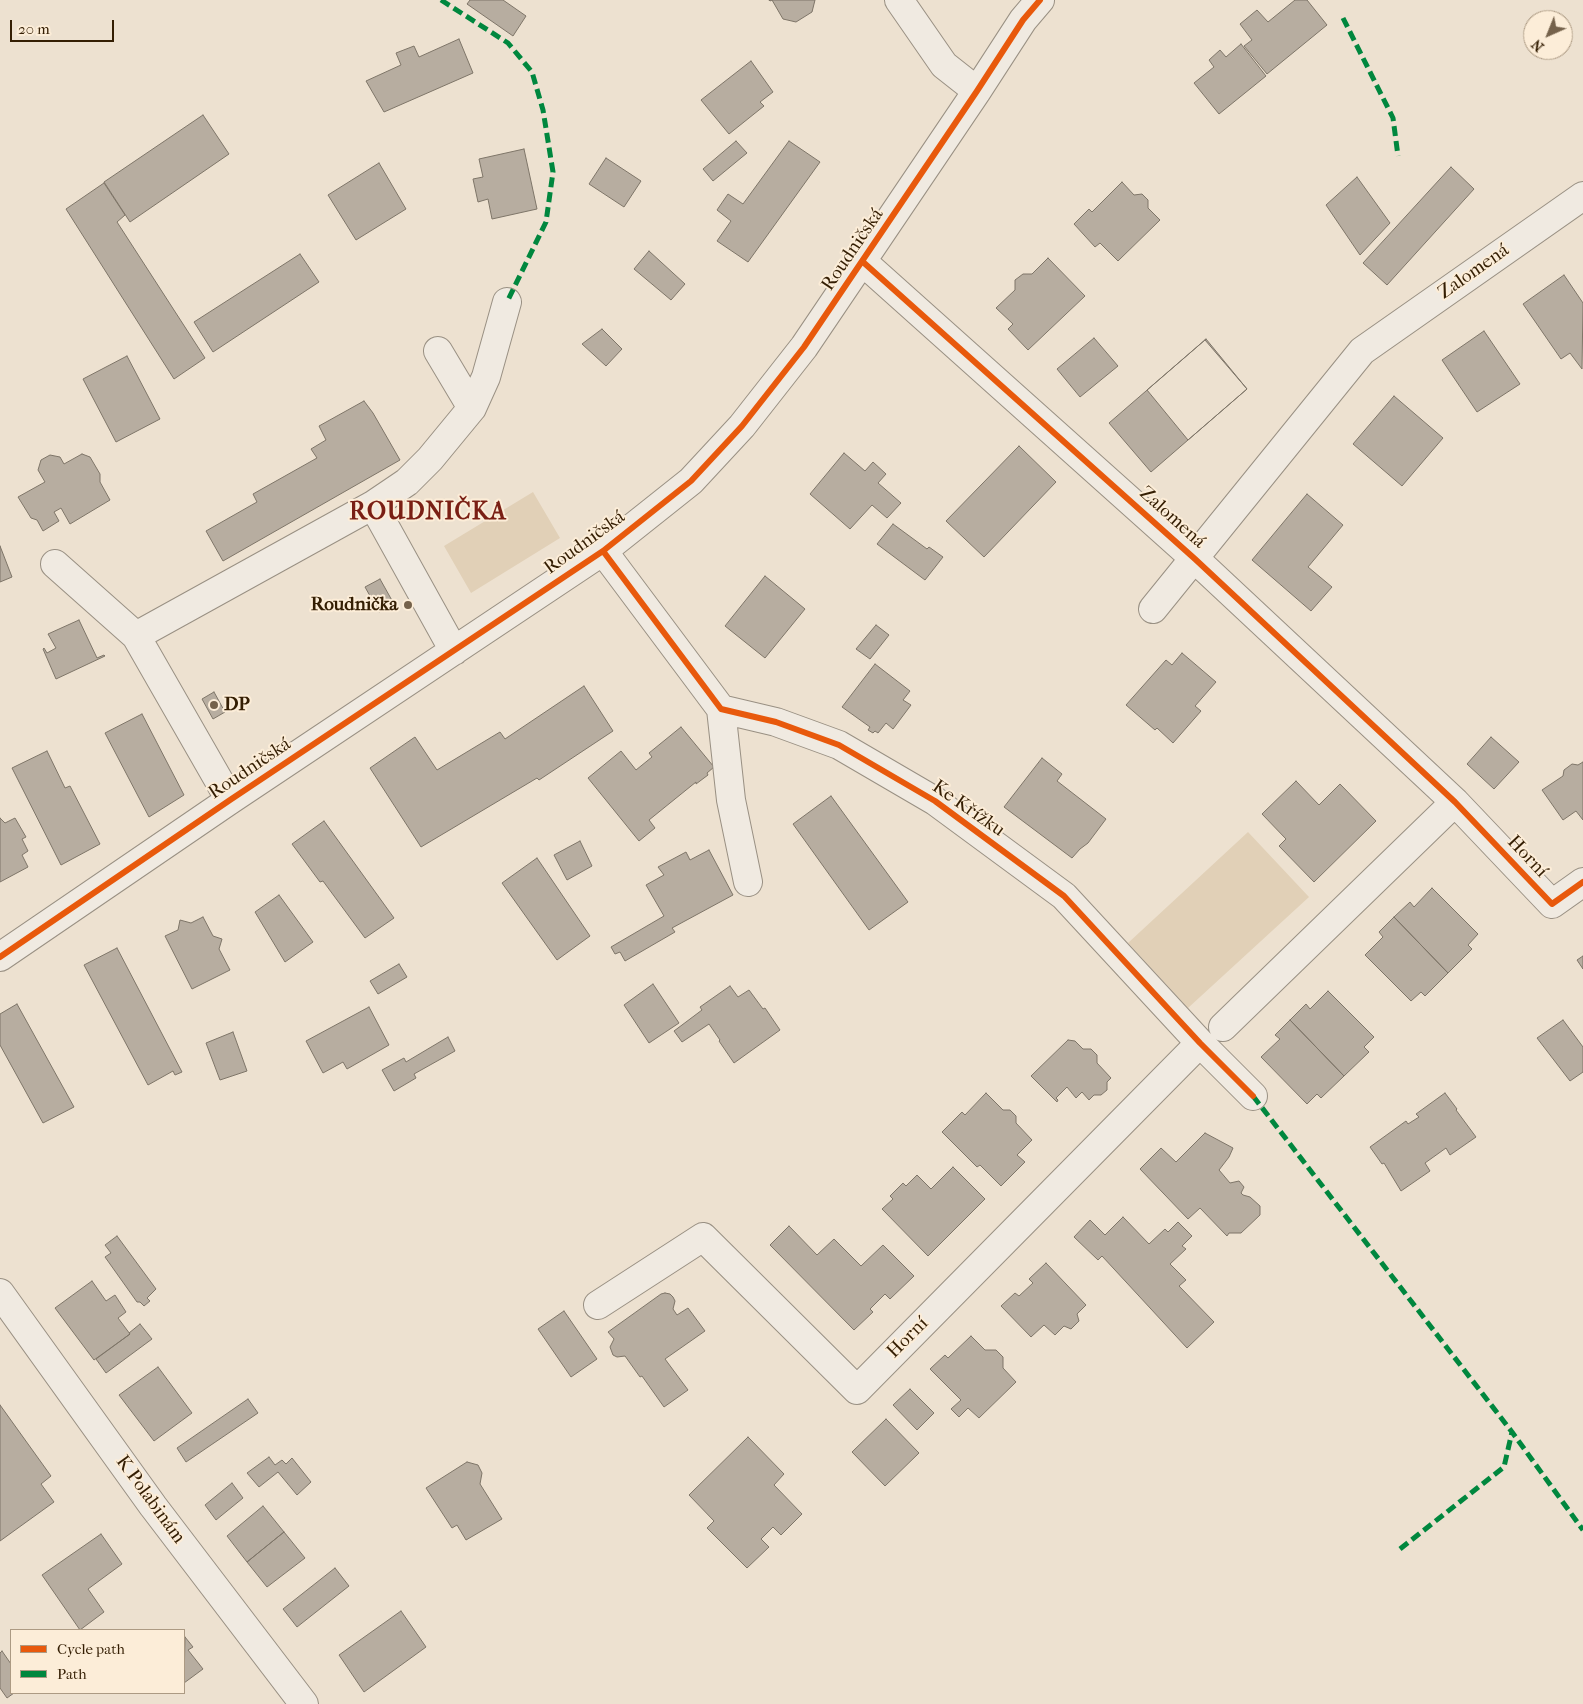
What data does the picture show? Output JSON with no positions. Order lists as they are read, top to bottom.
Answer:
{
  "streets": {
    "street": [
      "Roudničská",
      "Zalomená",
      "Ke Křížku",
      "Horní",
      "K Polabinám"
    ]
  },
  "crossings": [
    ["Roudničská", "Zalomená"],
    ["Zalomená", "Horní"],
    ["Ke Křížku", "Horní"]
  ],
  "districts": ["ROUDNIČKA"],
  "places": ["Roudnička", "DP"],
  "legend": ["Cycle path", "Path"],
  "scale_bar": "20 m",
  "north": "bottom left"
}
